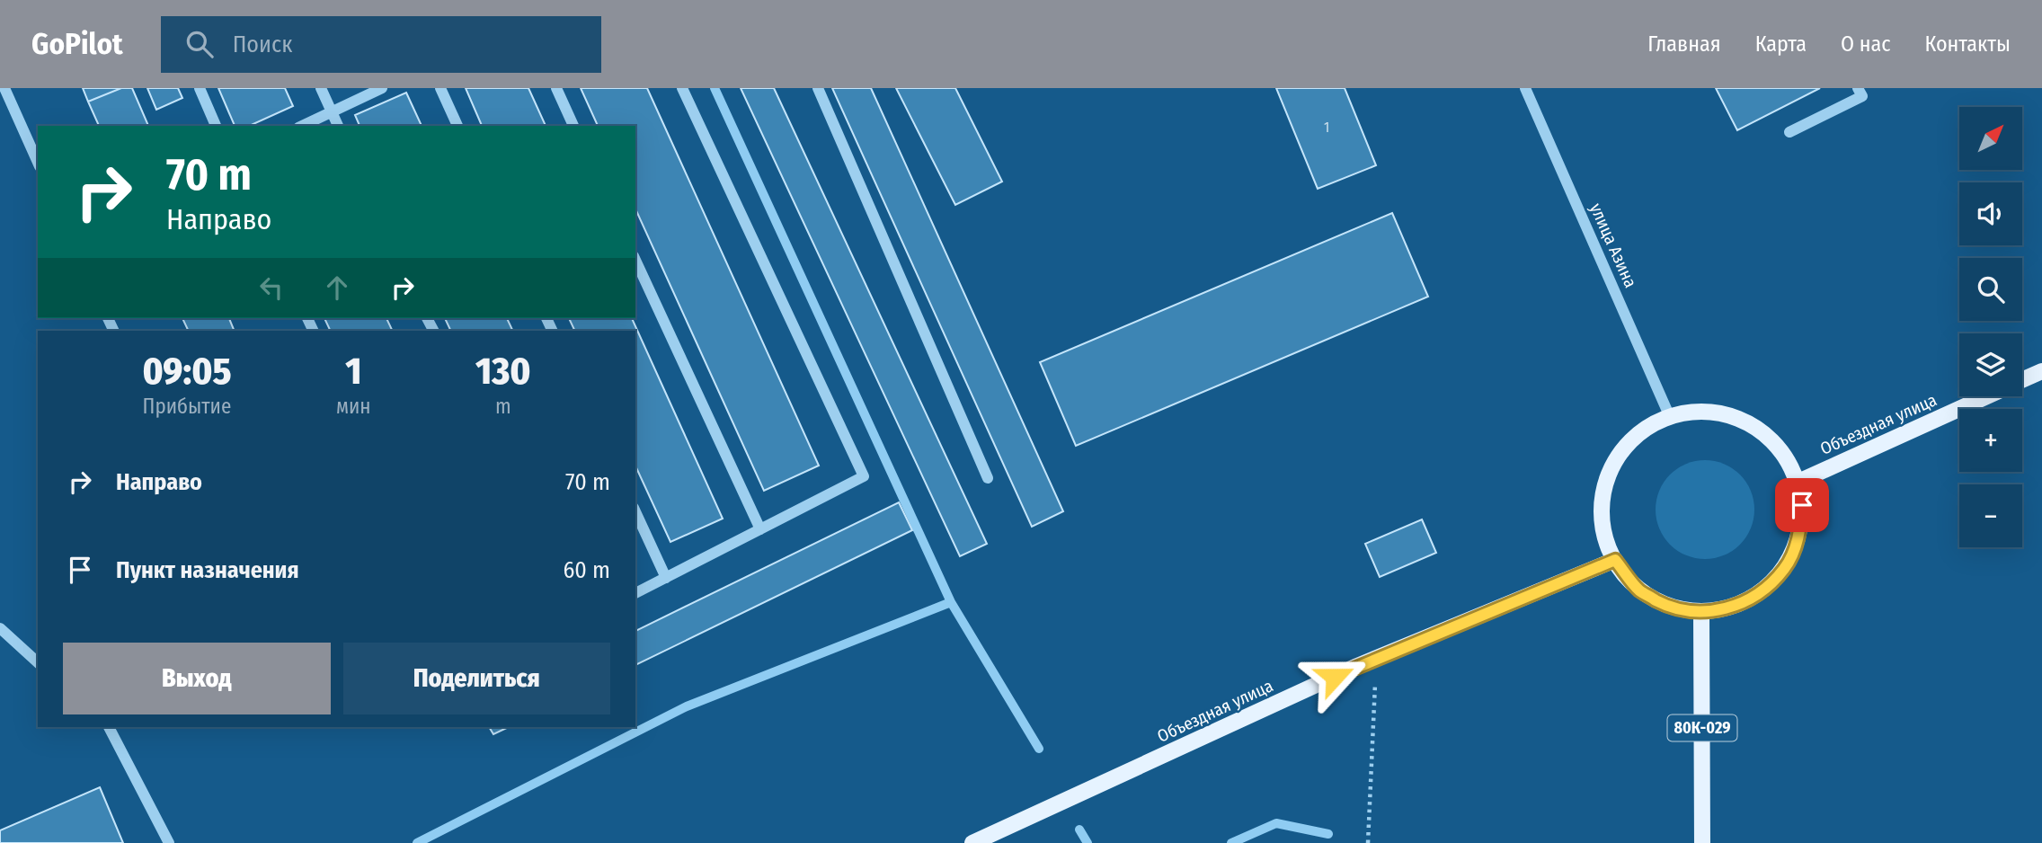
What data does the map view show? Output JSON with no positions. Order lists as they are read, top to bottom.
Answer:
{
  "streets": {
    "main road": ["Объездная улица", "80К-029"],
    "street": ["улица Азина"]
  },
  "crossings": [
    ["улица Азина", "Объездная улица"],
    ["улица Азина", "80К-029"],
    ["Объездная улица", "80К-029"]
  ],
  "house_numbers": ["1"],
  "north": "top right",
  "page": {
    "header": "GoPilot",
    "search": "Поиск",
    "nav": [
      "Главная",
      "Карта",
      "О нас",
      "Контакты"
    ],
    "map_buttons": ["+", "−"],
    "turn": ["70 m", "Направо"],
    "eta": [
      "09:05",
      "Прибытие",
      "1",
      "мин",
      "130",
      "m"
    ],
    "list": [
      {
        "name": "Направо",
        "value": "70 m"
      },
      {
        "name": "Пункт назначения",
        "value": "60 m"
      }
    ],
    "buttons": ["Выход", "Поделиться"]
  }
}
